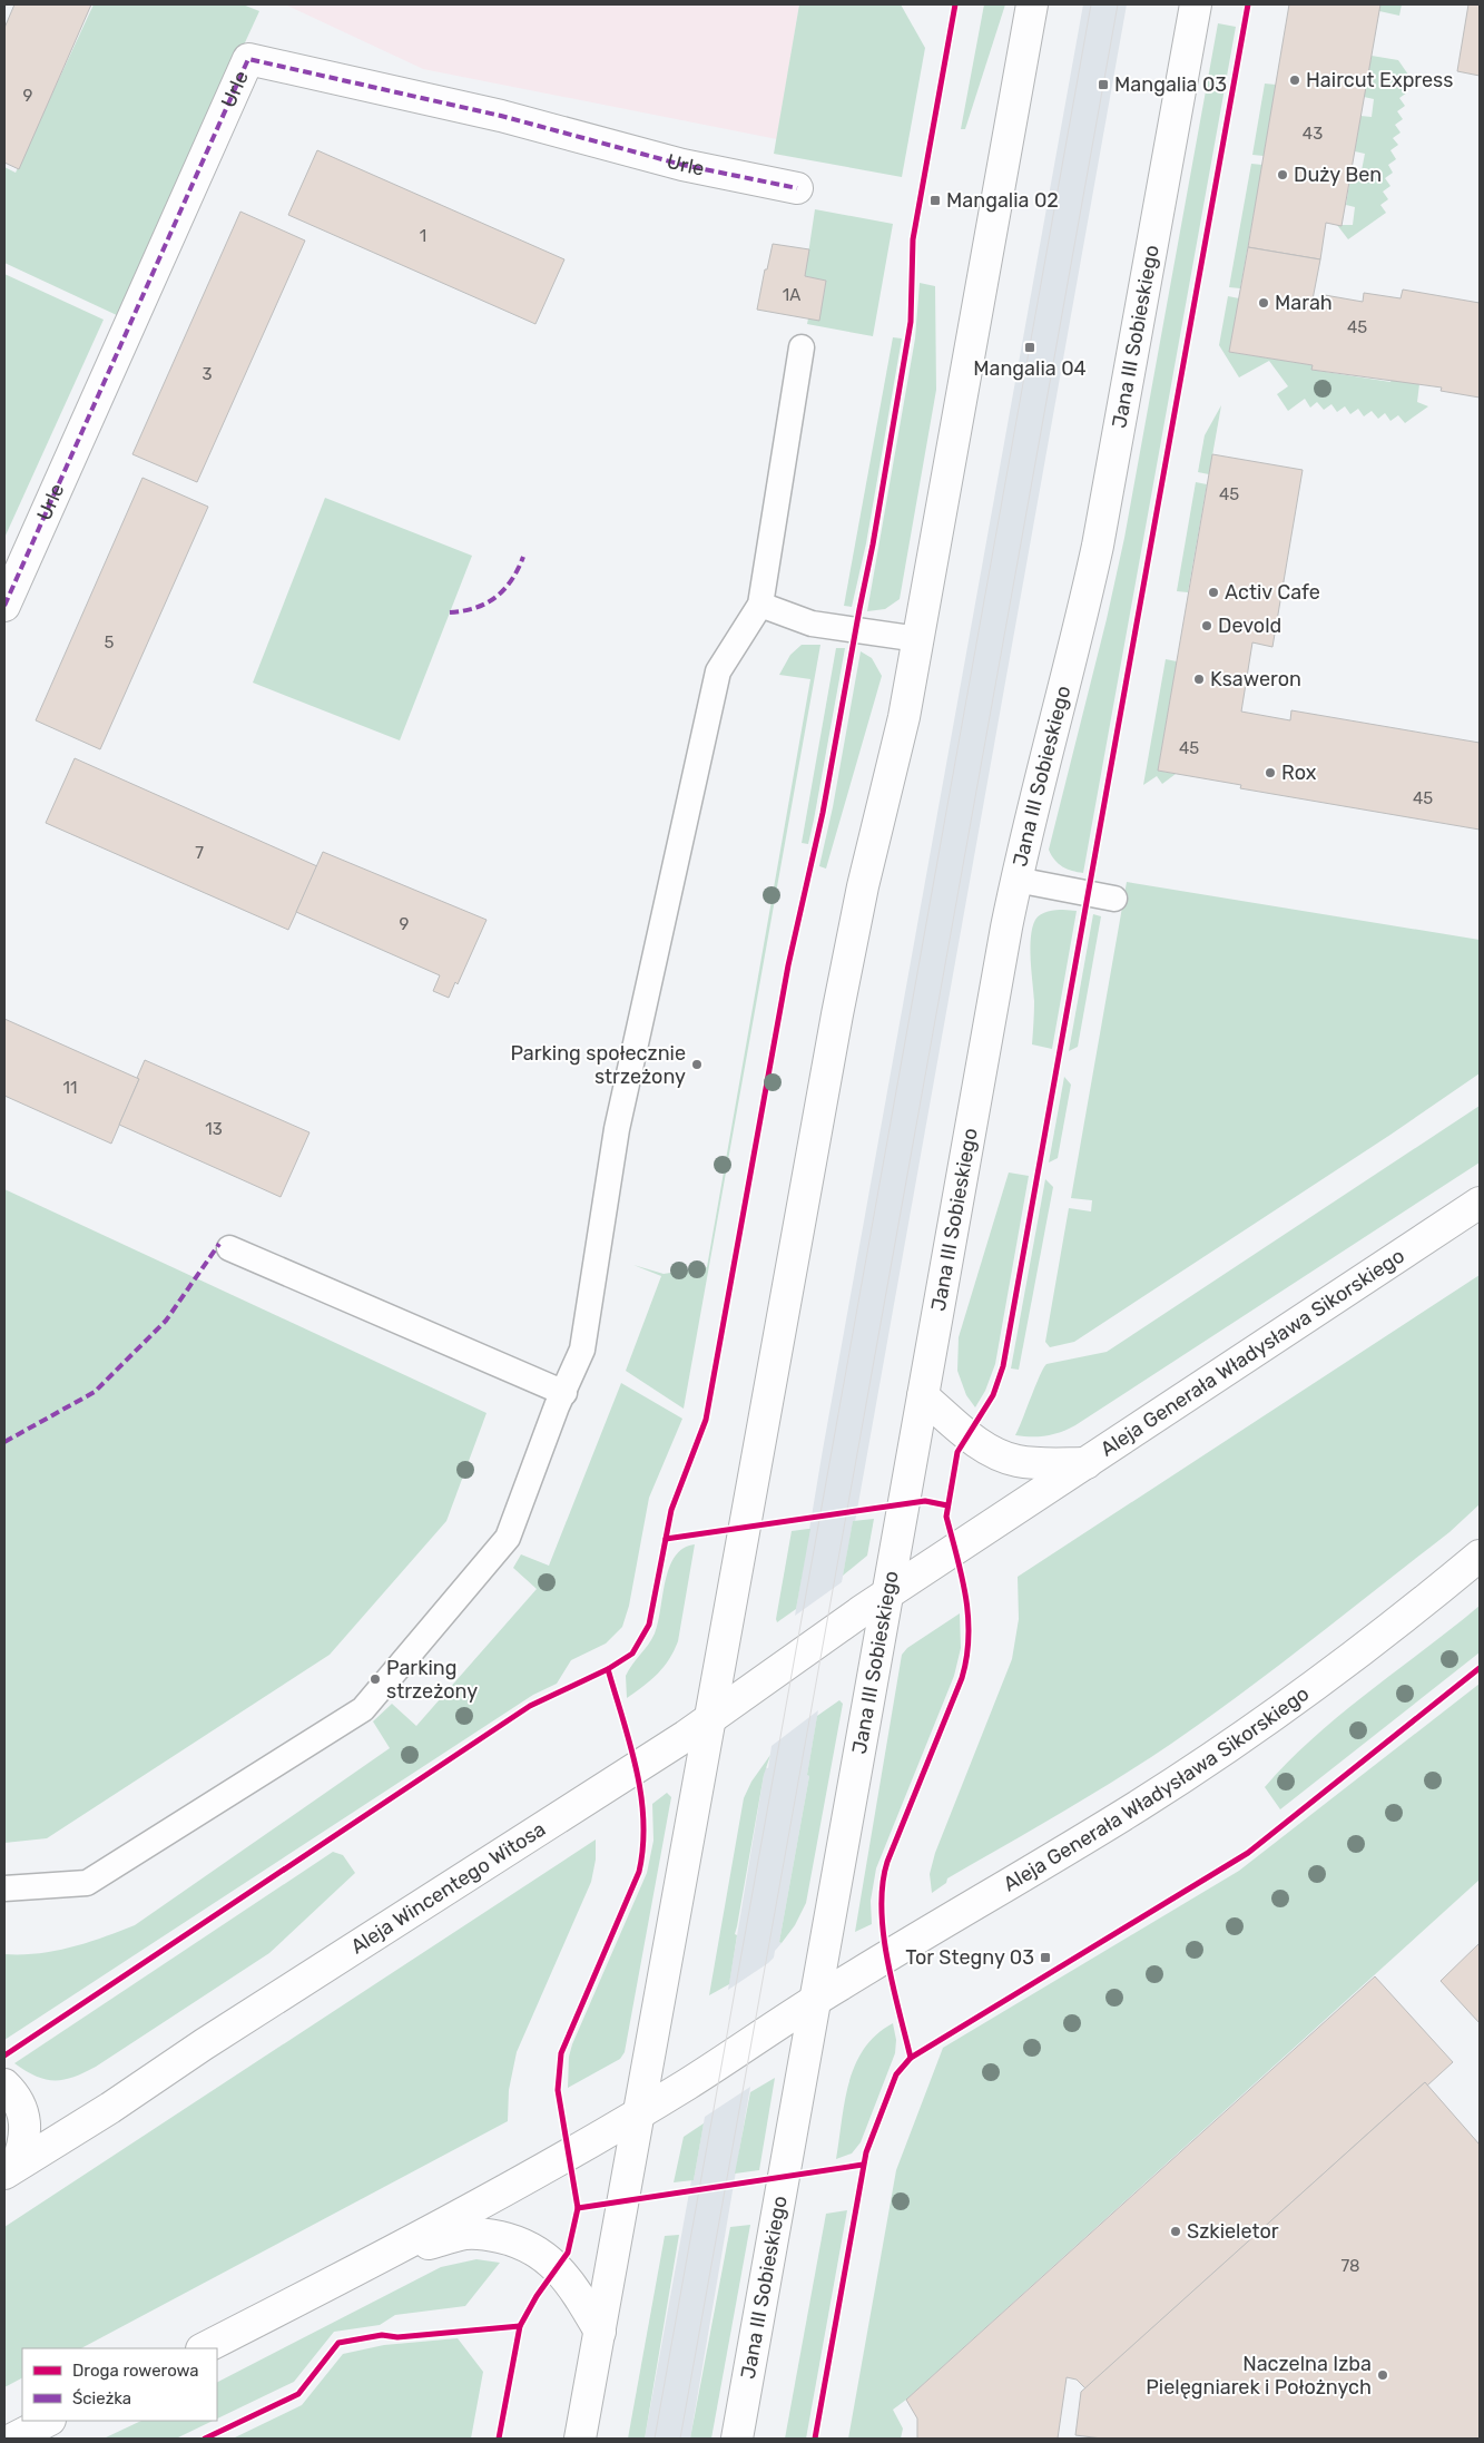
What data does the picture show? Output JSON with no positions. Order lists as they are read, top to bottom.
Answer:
{
  "streets": {
    "main road": [
      "Urle",
      "Jana III Sobieskiego",
      "Aleja Generała Władysława Sikorskiego",
      "Aleja Wincentego Witosa"
    ]
  },
  "crossings": [
    ["Jana III Sobieskiego", "Aleja Generała Władysława Sikorskiego"],
    ["Jana III Sobieskiego", "Aleja Wincentego Witosa"],
    ["Aleja Generała Władysława Sikorskiego", "Aleja Wincentego Witosa"]
  ],
  "places": {
    "other": [
      "Haircut Express",
      "Duży Ben",
      "Marah",
      "Activ Cafe",
      "Devold",
      "Ksaweron",
      "Rox",
      "Parking społecznie strzeżony",
      "Parking strzeżony",
      "Szkieletor",
      "Naczelna Izba Pielęgniarek i Położnych"
    ],
    "transit": [
      "Mangalia 03",
      "Mangalia 02",
      "Mangalia 04",
      "Tor Stegny 03"
    ]
  },
  "house_numbers": [
    "9",
    "43",
    "1",
    "1A",
    "45",
    "3",
    "45",
    "5",
    "45",
    "45",
    "7",
    "9",
    "11",
    "13",
    "78"
  ],
  "legend": ["Droga rowerowa", "Ścieżka"]
}
